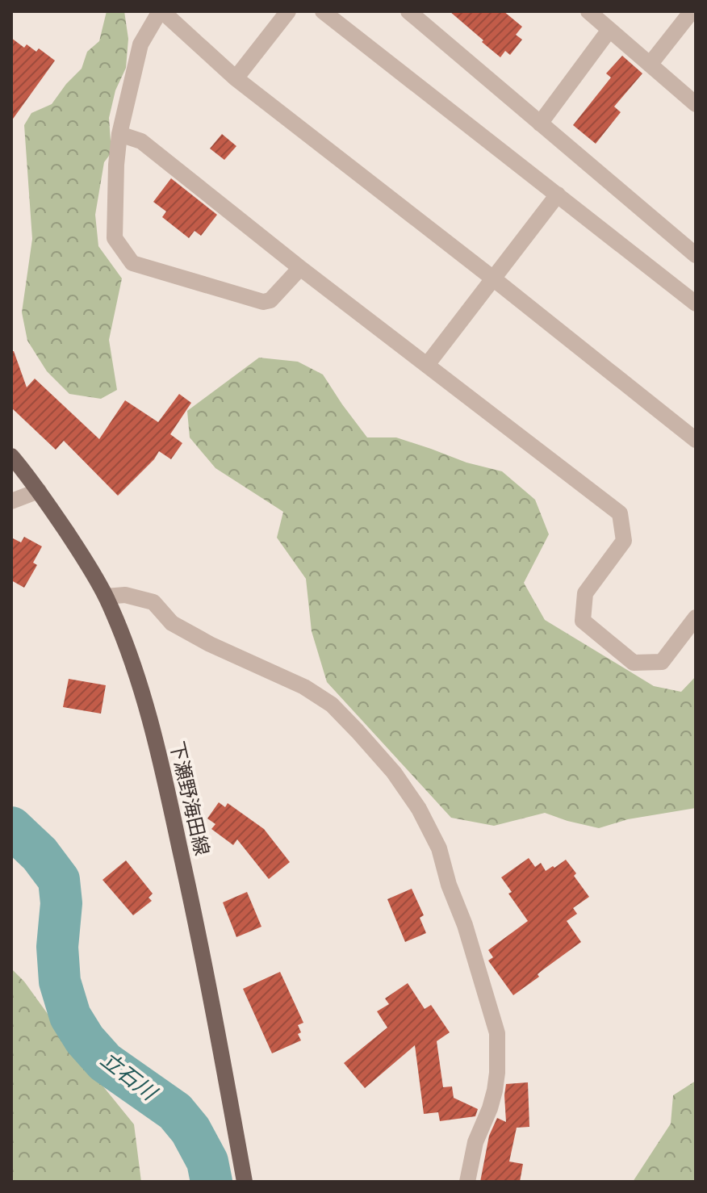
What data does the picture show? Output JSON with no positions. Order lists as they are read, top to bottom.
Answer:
{
  "streets": {
    "main road": ["下瀬野海田線"]
  },
  "water": ["立石川"]
}
